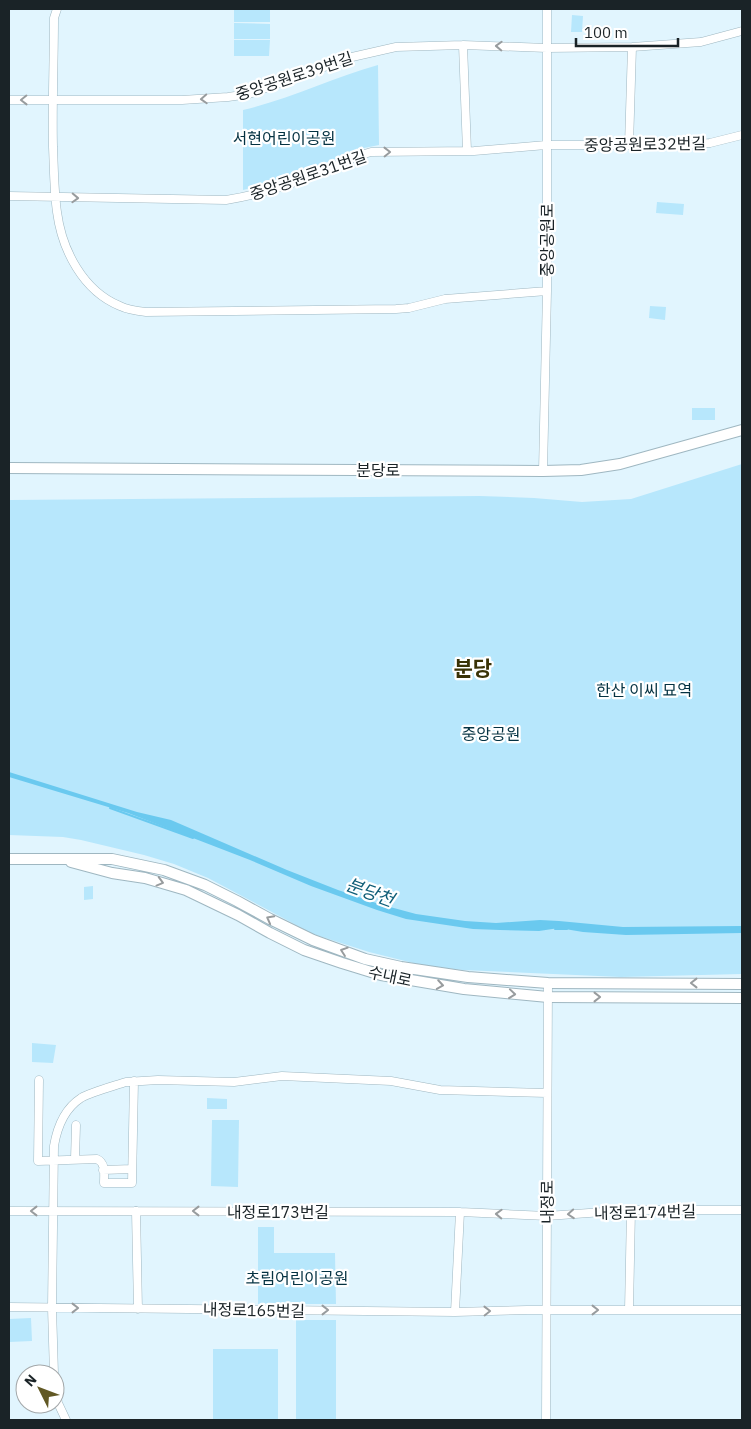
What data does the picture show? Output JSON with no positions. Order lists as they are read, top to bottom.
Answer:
{
  "streets": {
    "main road": ["분당로", "수내로"],
    "street": [
      "중앙공원로39번길",
      "중앙공원로32번길",
      "중앙공원로31번길",
      "중앙공원로",
      "내정로",
      "내정로173번길",
      "내정로174번길",
      "내정로165번길"
    ]
  },
  "crossings": [
    ["중앙공원로39번길", "중앙공원로"],
    ["중앙공원로32번길", "중앙공원로31번길"],
    ["중앙공원로32번길", "중앙공원로"],
    ["중앙공원로31번길", "중앙공원로"],
    ["중앙공원로", "분당로"],
    ["수내로", "내정로"],
    ["내정로", "내정로173번길"],
    ["내정로", "내정로174번길"],
    ["내정로", "내정로165번길"],
    ["내정로173번길", "내정로174번길"]
  ],
  "one_way": [
    "중앙공원로39번길",
    "중앙공원로31번길",
    "내정로173번길",
    "내정로174번길",
    "내정로165번길"
  ],
  "districts": ["분당"],
  "water": ["분당천"],
  "parks": [
    "서현어린이공원",
    "한산 이씨 묘역",
    "중앙공원",
    "초림어린이공원"
  ],
  "scale_bar": "100 m",
  "north": "top left"
}
